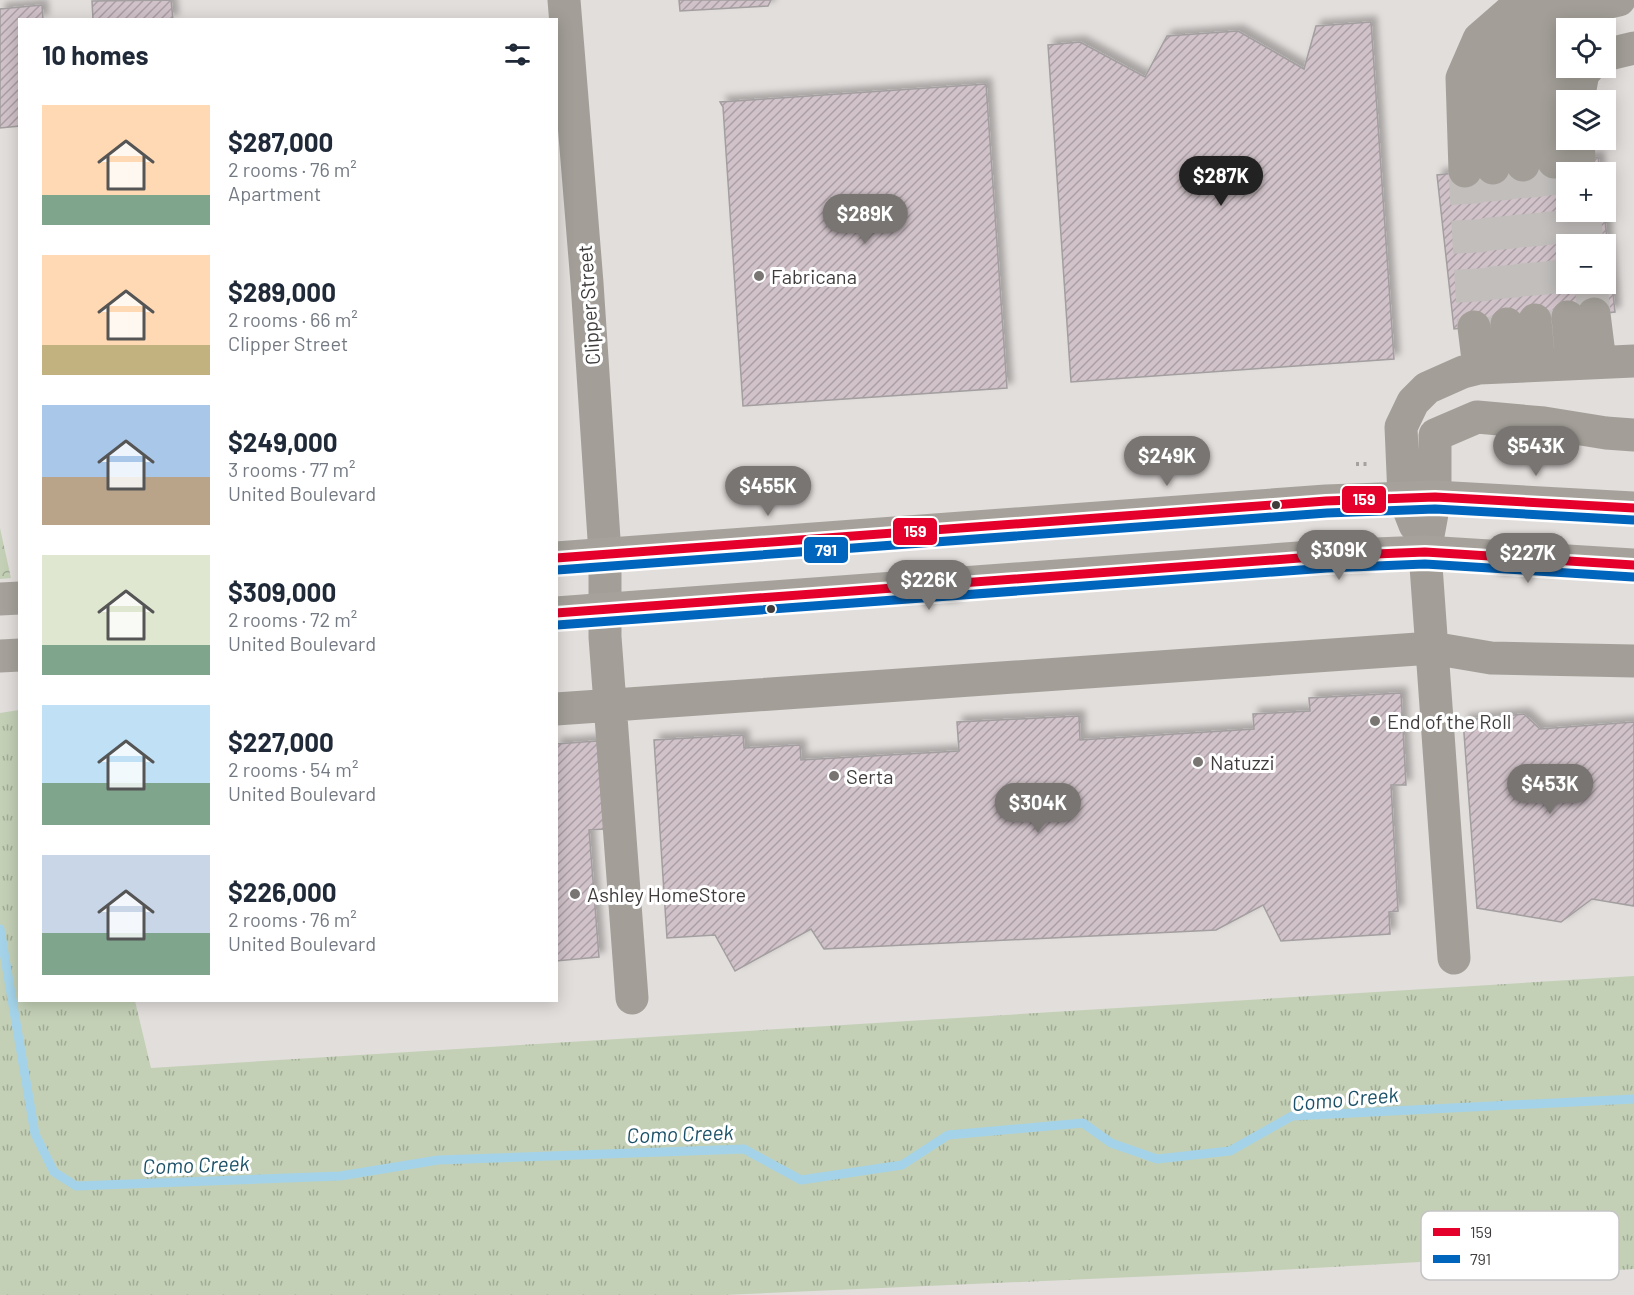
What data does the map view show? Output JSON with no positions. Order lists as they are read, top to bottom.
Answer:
{
  "streets": {
    "street": ["Clipper Street"]
  },
  "water": ["Como Creek"],
  "places": [
    "Fabricana",
    "End of the Roll",
    "Natuzzi",
    "Serta",
    "Ashley HomeStore"
  ],
  "lines": ["transit line 159", "transit line 791"],
  "legend": ["159", "791"],
  "page": {
    "map_buttons": ["+", "−"],
    "heading": "10 homes",
    "list": [
      {
        "name": "$287,000",
        "note": "2 rooms · 76 m² · Apartment"
      },
      {
        "name": "$289,000",
        "note": "2 rooms · 66 m² · Clipper Street"
      },
      {
        "name": "$249,000",
        "note": "3 rooms · 77 m² · United Boulevard"
      },
      {
        "name": "$309,000",
        "note": "2 rooms · 72 m² · United Boulevard"
      },
      {
        "name": "$227,000",
        "note": "2 rooms · 54 m² · United Boulevard"
      },
      {
        "name": "$226,000",
        "note": "2 rooms · 76 m² · United Boulevard"
      }
    ],
    "price": [
      "$287K",
      "$289K",
      "$543K",
      "$249K",
      "$455K",
      "$309K",
      "$227K",
      "$226K",
      "$453K",
      "$304K"
    ]
  }
}
